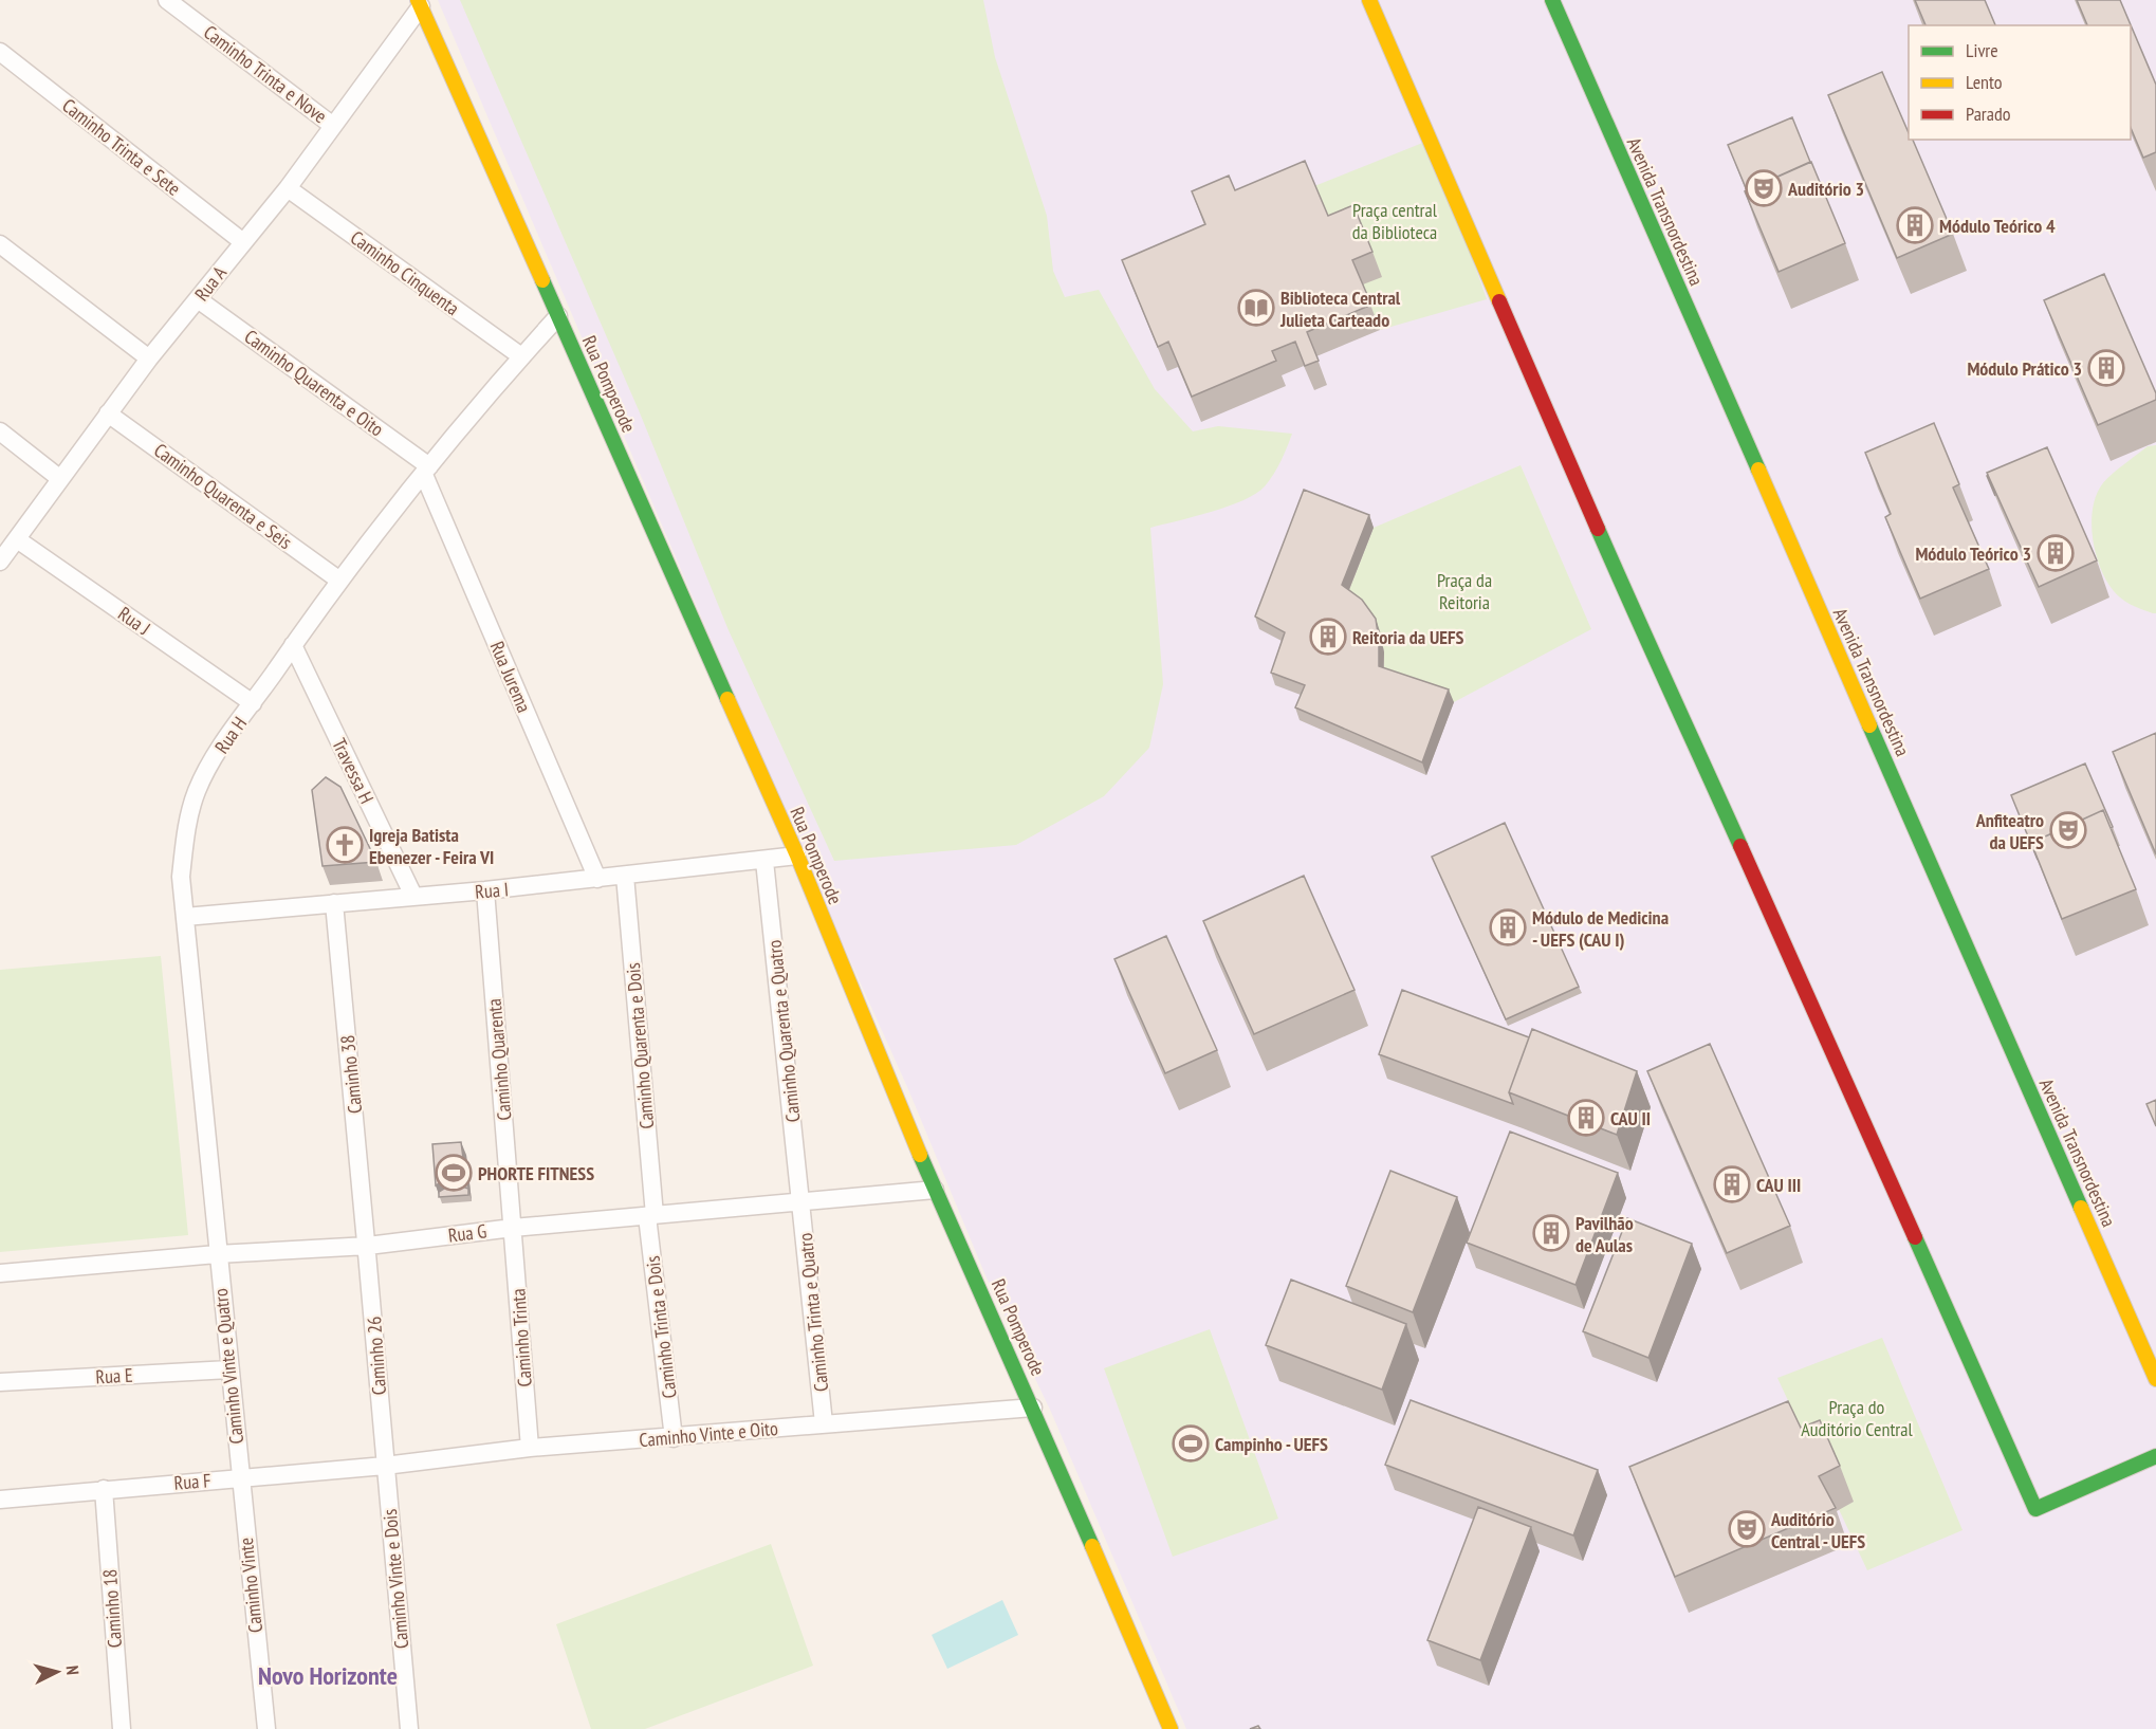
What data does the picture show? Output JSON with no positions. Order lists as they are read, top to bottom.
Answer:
{
  "streets": {
    "street": [
      "Caminho Trinta e Nove",
      "Caminho Trinta e Sete",
      "Avenida Transnordestina",
      "Caminho Cinquenta",
      "Rua A",
      "Caminho Quarenta e Oito",
      "Rua Pomperode",
      "Caminho Quarenta e Seis",
      "Rua J",
      "Rua Jurema",
      "Rua H",
      "Travessa H",
      "Rua I",
      "Caminho Quarenta e Quatro",
      "Caminho Quarenta e Dois",
      "Caminho Quarenta",
      "Caminho 38",
      "Rua G",
      "Caminho Trinta e Quatro",
      "Caminho Trinta e Dois",
      "Caminho Trinta",
      "Caminho 26",
      "Caminho Vinte e Quatro",
      "Rua E",
      "Caminho Vinte e Oito",
      "Rua F",
      "Caminho Vinte e Dois",
      "Caminho Vinte",
      "Caminho 18"
    ]
  },
  "crossings": [
    ["Caminho Trinta e Nove", "Rua A"],
    ["Caminho Trinta e Sete", "Rua A"],
    ["Caminho Cinquenta", "Rua A"],
    ["Caminho Cinquenta", "Rua H"],
    ["Rua A", "Caminho Quarenta e Oito"],
    ["Rua A", "Rua Pomperode"],
    ["Rua A", "Caminho Quarenta e Seis"],
    ["Rua A", "Rua J"],
    ["Caminho Quarenta e Oito", "Rua Jurema"],
    ["Caminho Quarenta e Oito", "Rua H"],
    ["Rua Pomperode", "Rua H"],
    ["Rua Pomperode", "Rua I"],
    ["Rua Pomperode", "Rua G"],
    ["Rua Pomperode", "Caminho Vinte e Oito"],
    ["Caminho Quarenta e Seis", "Rua H"],
    ["Rua J", "Rua H"],
    ["Rua Jurema", "Rua H"],
    ["Rua Jurema", "Rua I"],
    ["Rua H", "Travessa H"],
    ["Rua H", "Rua I"],
    ["Rua H", "Rua G"],
    ["Rua H", "Caminho Vinte e Quatro"],
    ["Travessa H", "Rua I"],
    ["Rua I", "Caminho Quarenta e Quatro"],
    ["Rua I", "Caminho Quarenta e Dois"],
    ["Rua I", "Caminho Quarenta"],
    ["Rua I", "Caminho 38"],
    ["Caminho Quarenta e Quatro", "Rua G"],
    ["Caminho Quarenta e Quatro", "Caminho Trinta e Quatro"],
    ["Caminho Quarenta e Dois", "Rua G"],
    ["Caminho Quarenta e Dois", "Caminho Trinta e Dois"],
    ["Caminho Quarenta", "Rua G"],
    ["Caminho Quarenta", "Caminho Trinta"],
    ["Caminho 38", "Rua G"],
    ["Caminho 38", "Caminho 26"],
    ["Rua G", "Caminho Trinta e Quatro"],
    ["Rua G", "Caminho Trinta e Dois"],
    ["Rua G", "Caminho Trinta"],
    ["Rua G", "Caminho 26"],
    ["Rua G", "Caminho Vinte e Quatro"],
    ["Caminho Trinta e Quatro", "Caminho Vinte e Oito"],
    ["Caminho Trinta e Dois", "Caminho Vinte e Oito"],
    ["Caminho Trinta", "Caminho Vinte e Oito"],
    ["Caminho 26", "Caminho Vinte e Oito"],
    ["Caminho 26", "Rua F"],
    ["Caminho 26", "Caminho Vinte e Dois"],
    ["Caminho Vinte e Quatro", "Rua E"],
    ["Caminho Vinte e Quatro", "Rua F"],
    ["Caminho Vinte e Quatro", "Caminho Vinte"],
    ["Caminho Vinte e Oito", "Rua F"],
    ["Caminho Vinte e Oito", "Caminho Vinte e Dois"],
    ["Rua F", "Caminho Vinte e Dois"],
    ["Rua F", "Caminho Vinte"],
    ["Rua F", "Caminho 18"]
  ],
  "districts": ["Novo Horizonte"],
  "parks": ["Praça central da Biblioteca", "Praça da Reitoria", "Praça do Auditório Central"],
  "places": {
    "theatre": ["Auditório 3", "Anfiteatro da UEFS", "Auditório Central - UEFS"],
    "building": [
      "Módulo Teórico 4",
      "Módulo Prático 3",
      "Módulo Teórico 3",
      "Reitoria da UEFS",
      "Módulo de Medicina - UEFS (CAU I)",
      "CAU II",
      "CAU III",
      "Pavilhão de Aulas"
    ],
    "library": ["Biblioteca Central Julieta Carteado"],
    "church": ["Igreja Batista Ebenezer - Feira VI"],
    "sports": ["PHORTE FITNESS", "Campinho - UEFS"]
  },
  "legend": ["Livre", "Lento", "Parado"],
  "north": "right"
}
